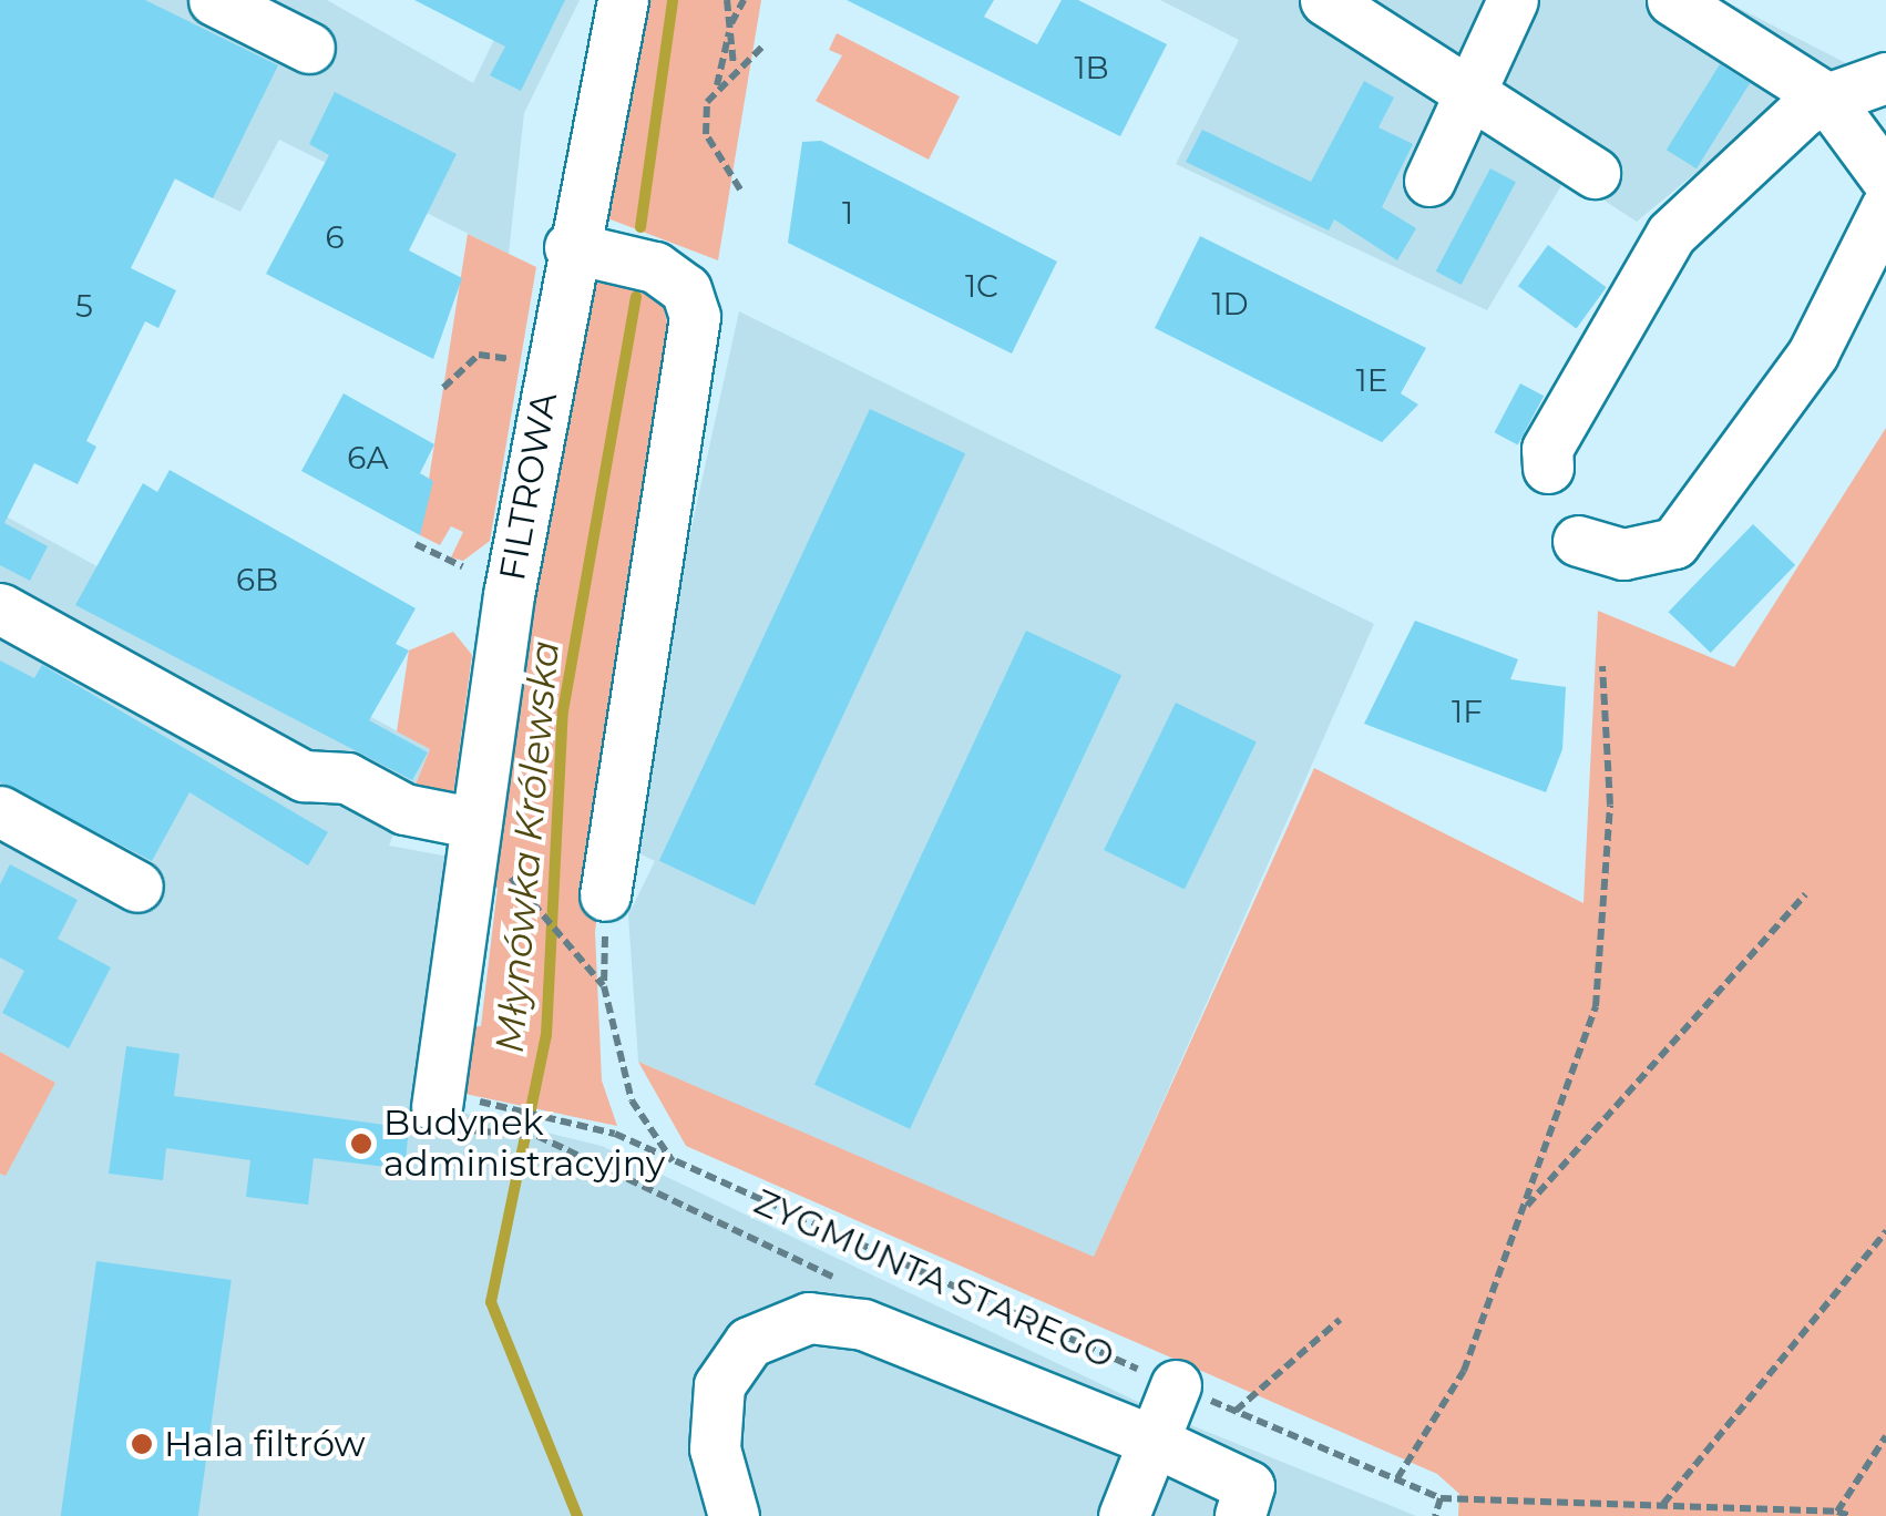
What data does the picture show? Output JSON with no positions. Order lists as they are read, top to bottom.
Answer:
{
  "streets": {
    "street": ["FILTROWA"],
    "path": ["ZYGMUNTA STAREGO"]
  },
  "water": ["Młynówka Królewska"],
  "places": ["Budynek administracyjny", "Hala filtrów"],
  "house_numbers": [
    "1B",
    "1",
    "6",
    "1C",
    "1D",
    "5",
    "1E",
    "6A",
    "6B",
    "1F"
  ]
}
